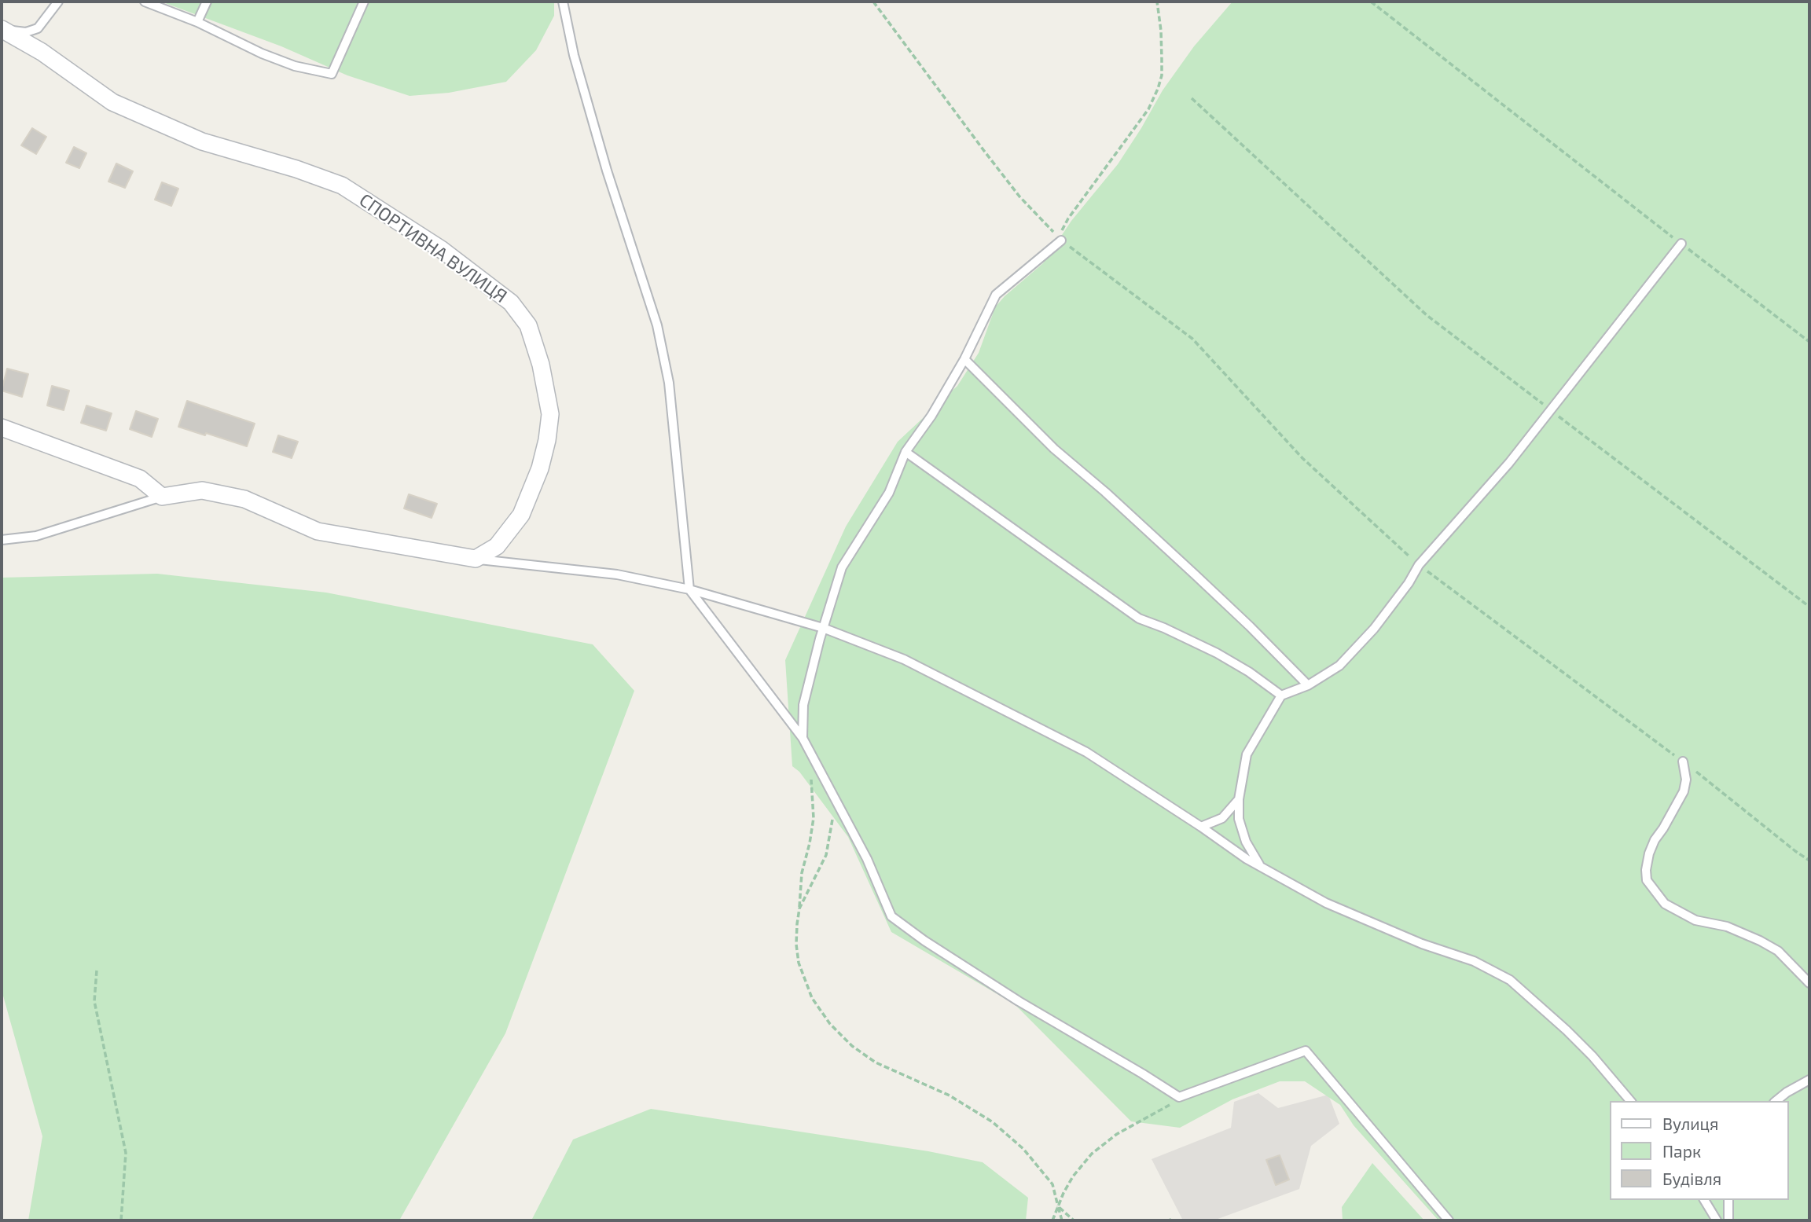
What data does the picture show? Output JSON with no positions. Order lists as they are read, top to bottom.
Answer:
{
  "streets": {
    "street": ["СПОРТИВНА ВУЛИЦЯ"]
  },
  "legend": ["Вулиця", "Парк", "Будівля"]
}
